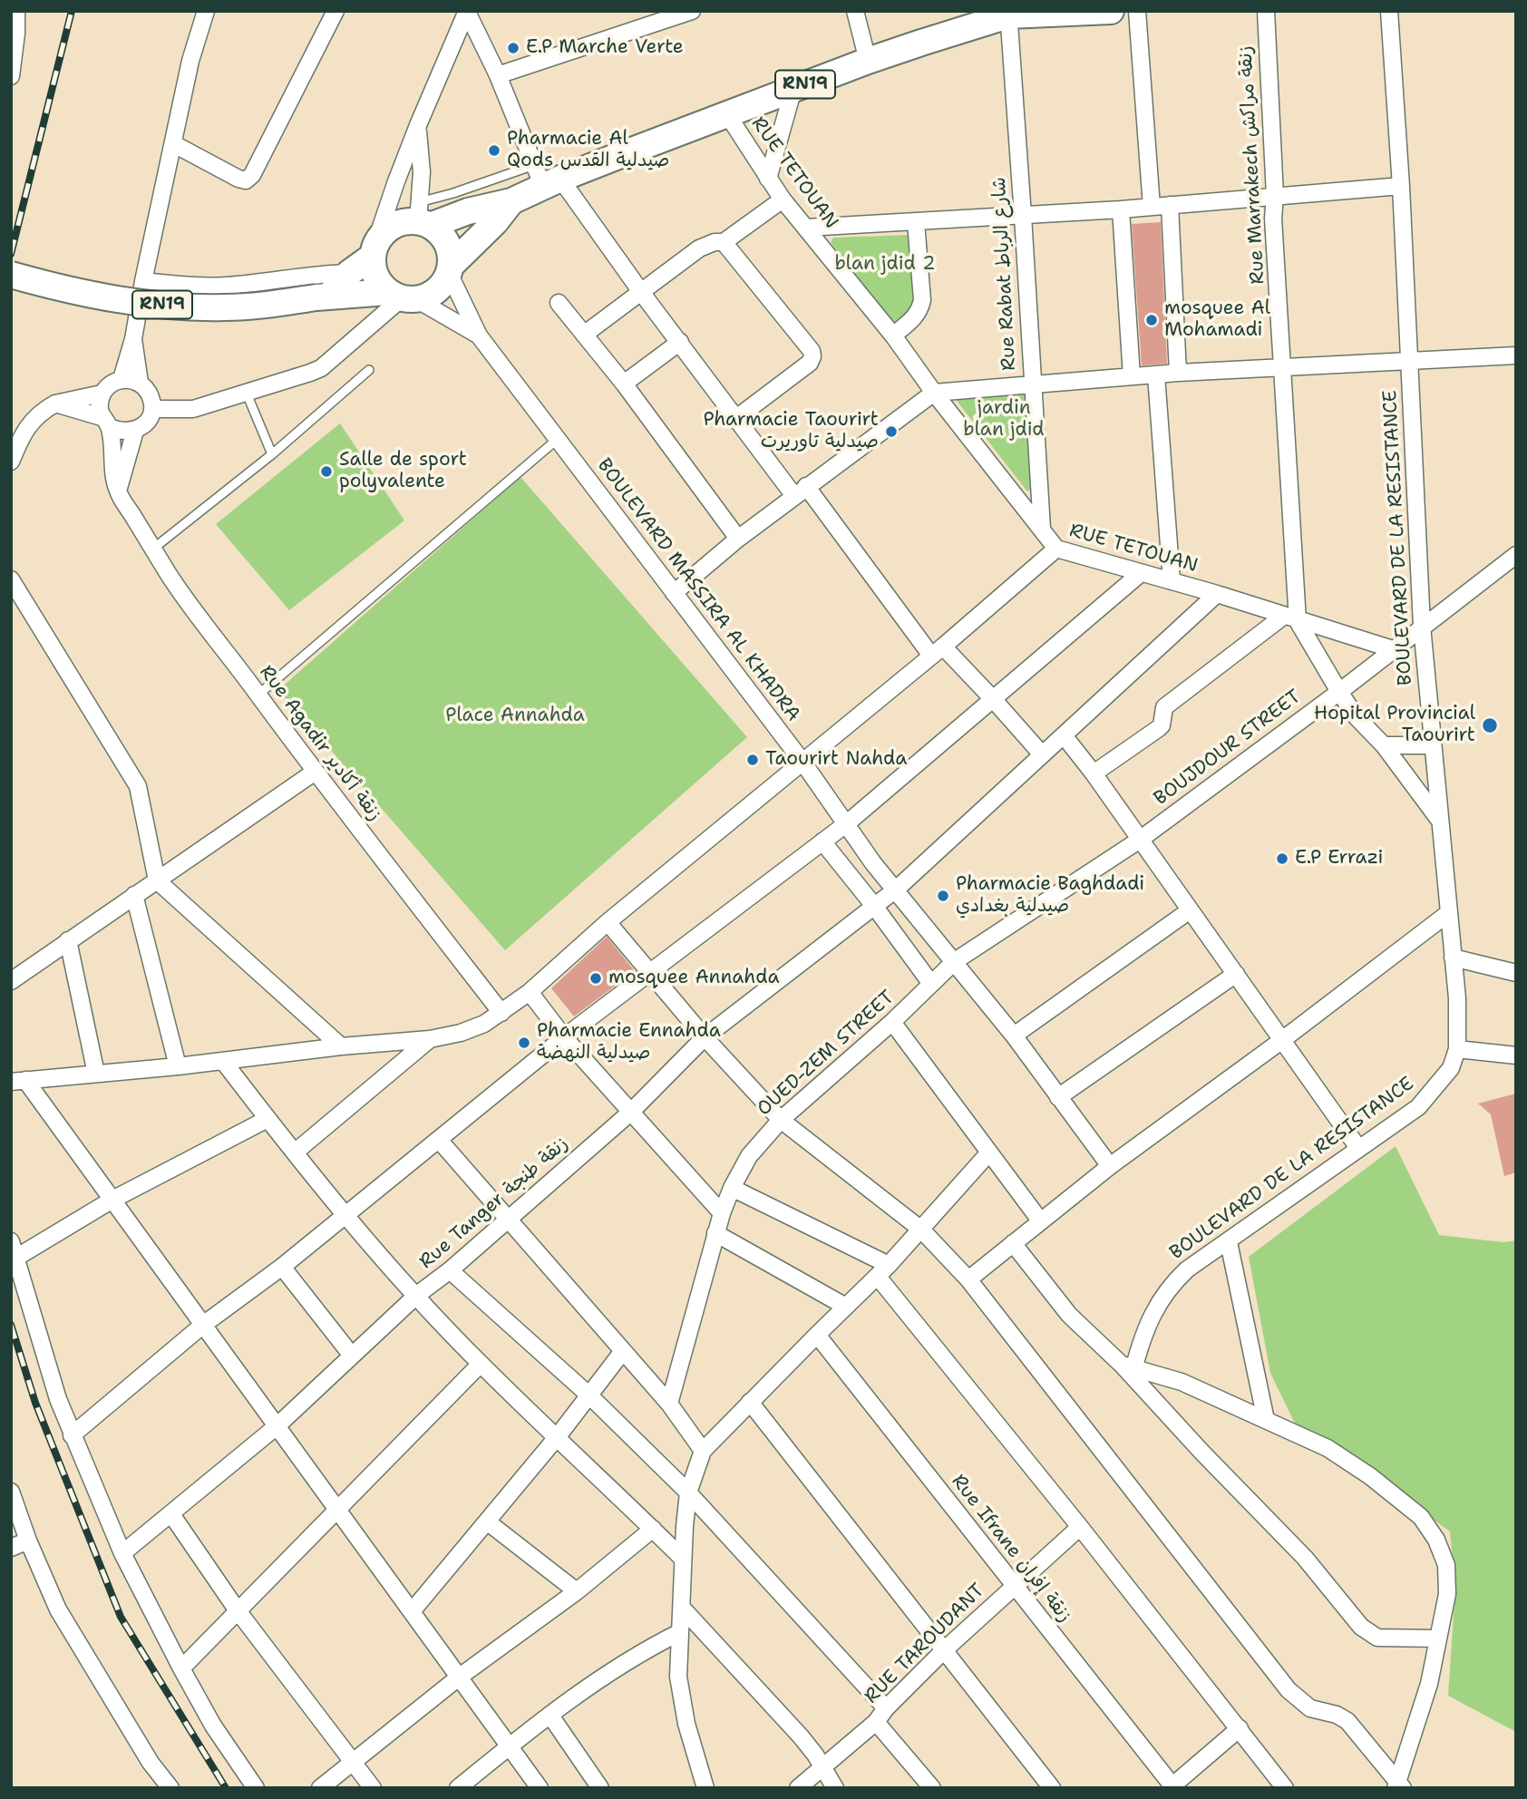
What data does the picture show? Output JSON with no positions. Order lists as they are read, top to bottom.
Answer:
{
  "streets": {
    "main road": ["RN19"],
    "street": [
      "Rue Marrakech زنقة مراكش",
      "RUE TETOUAN",
      "Rue Rabat شارع الرباط",
      "BOULEVARD DE LA RESISTANCE",
      "BOULEVARD MASSIRA AL KHADRA",
      "Rue Agadir زنقة أكادير",
      "BOUJDOUR STREET",
      "OUED-ZEM STREET",
      "Rue Tanger زنقة طنجة",
      "Rue Ifrane زنقة إفران",
      "RUE TAROUDANT"
    ]
  },
  "crossings": [
    ["RN19", "RUE TETOUAN"],
    ["RN19", "Rue Rabat شارع الرباط"],
    ["Rue Marrakech زنقة مراكش", "RUE TETOUAN"],
    ["RUE TETOUAN", "Rue Rabat شارع الرباط"],
    ["RUE TETOUAN", "BOUJDOUR STREET"],
    ["RUE TETOUAN", "Rue Tanger زنقة طنجة"],
    ["BOULEVARD DE LA RESISTANCE", "BOUJDOUR STREET"],
    ["BOULEVARD MASSIRA AL KHADRA", "BOUJDOUR STREET"],
    ["BOULEVARD MASSIRA AL KHADRA", "OUED-ZEM STREET"],
    ["BOULEVARD MASSIRA AL KHADRA", "Rue Tanger زنقة طنجة"],
    ["BOUJDOUR STREET", "OUED-ZEM STREET"],
    ["Rue Ifrane زنقة إفران", "RUE TAROUDANT"]
  ],
  "parks": ["blan jdid 2", "jardin blan jdid", "Place Annahda"],
  "places": [
    "E.P Marche Verte",
    "Pharmacie Al Qods صيدلية القدس",
    "mosquee Al Mohamadi",
    "Pharmacie Taourirt صيدلية تاوريرت",
    "Salle de sport polyvalente",
    "Hopital Provincial Taourirt",
    "Taourirt Nahda",
    "E.P Errazi",
    "Pharmacie Baghdadi صيدلية بغدادي",
    "mosquee Annahda",
    "Pharmacie Ennahda صيدلية النهضة"
  ]
}
